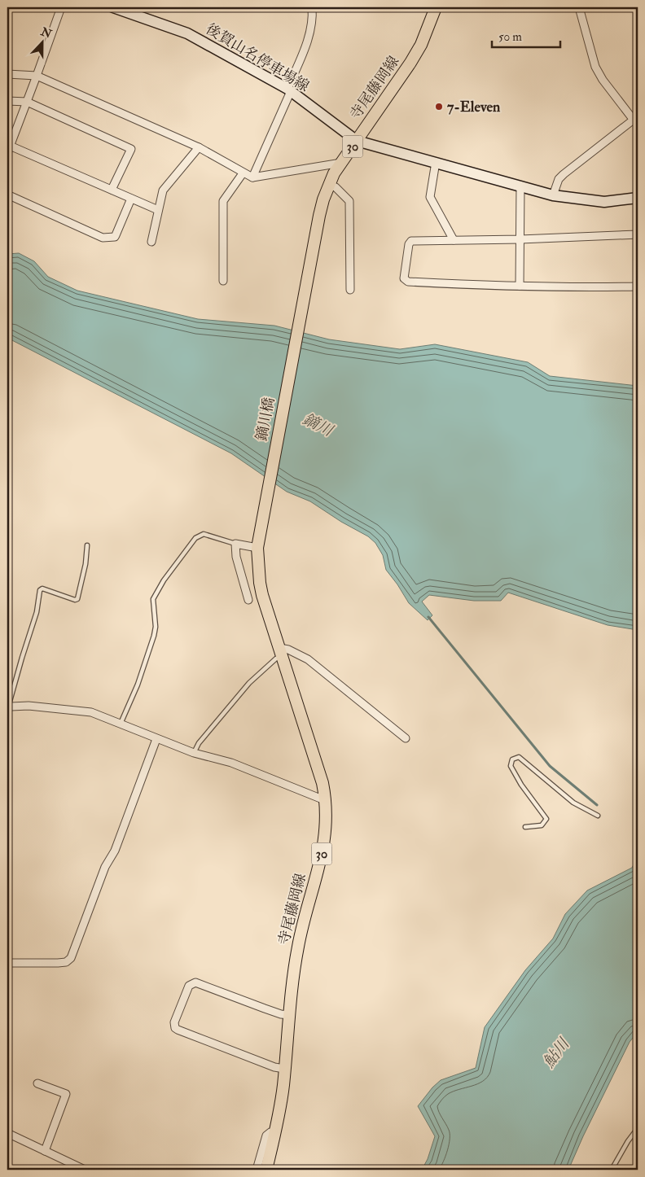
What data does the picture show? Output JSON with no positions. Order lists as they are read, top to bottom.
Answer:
{
  "streets": {
    "main road": ["寺尾藤岡線", "30", "鏑川橋"],
    "street": ["後賀山名停車場線"]
  },
  "crossings": [
    ["後賀山名停車場線", "寺尾藤岡線"],
    ["寺尾藤岡線", "鏑川橋"]
  ],
  "water": ["鏑川", "鮎川"],
  "places": ["7-Eleven"],
  "scale_bar": "50 m",
  "north": "top"
}
